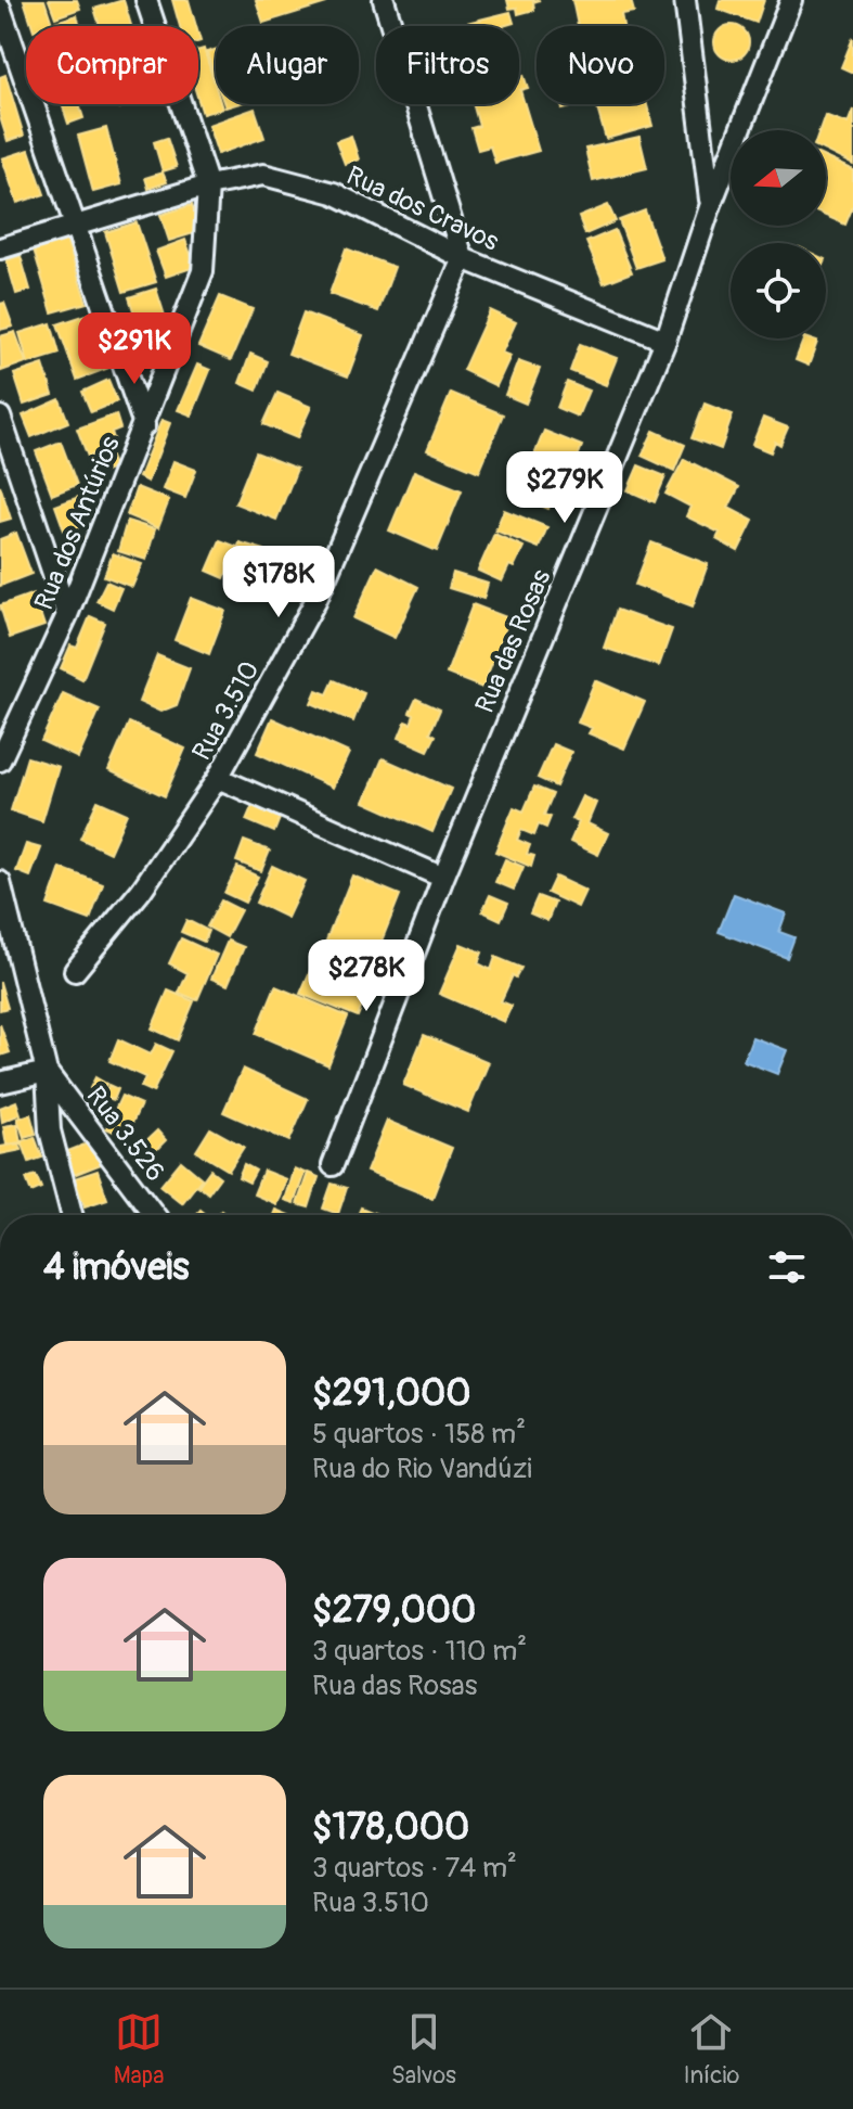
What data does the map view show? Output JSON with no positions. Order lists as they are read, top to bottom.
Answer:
{
  "streets": {
    "street": [
      "Rua dos Cravos",
      "Rua dos Antúrios",
      "Rua das Rosas",
      "Rua 3.510",
      "Rua 3.526"
    ]
  },
  "crossings": [
    ["Rua dos Cravos", "Rua dos Antúrios"],
    ["Rua dos Cravos", "Rua das Rosas"],
    ["Rua dos Cravos", "Rua 3.510"]
  ],
  "north": "left",
  "page": {
    "chip": [
      "Comprar",
      "Alugar",
      "Filtros",
      "Novo"
    ],
    "price": [
      "$291K",
      "$279K",
      "$178K",
      "$278K"
    ],
    "heading": "4 imóveis",
    "list": [
      {
        "name": "$291,000",
        "note": "5 quartos · 158 m² · Rua do Rio Vandúzi"
      },
      {
        "name": "$279,000",
        "note": "3 quartos · 110 m² · Rua das Rosas"
      },
      {
        "name": "$178,000",
        "note": "3 quartos · 74 m² · Rua 3.510"
      }
    ],
    "tabs": ["Mapa", "Salvos", "Início"]
  }
}
